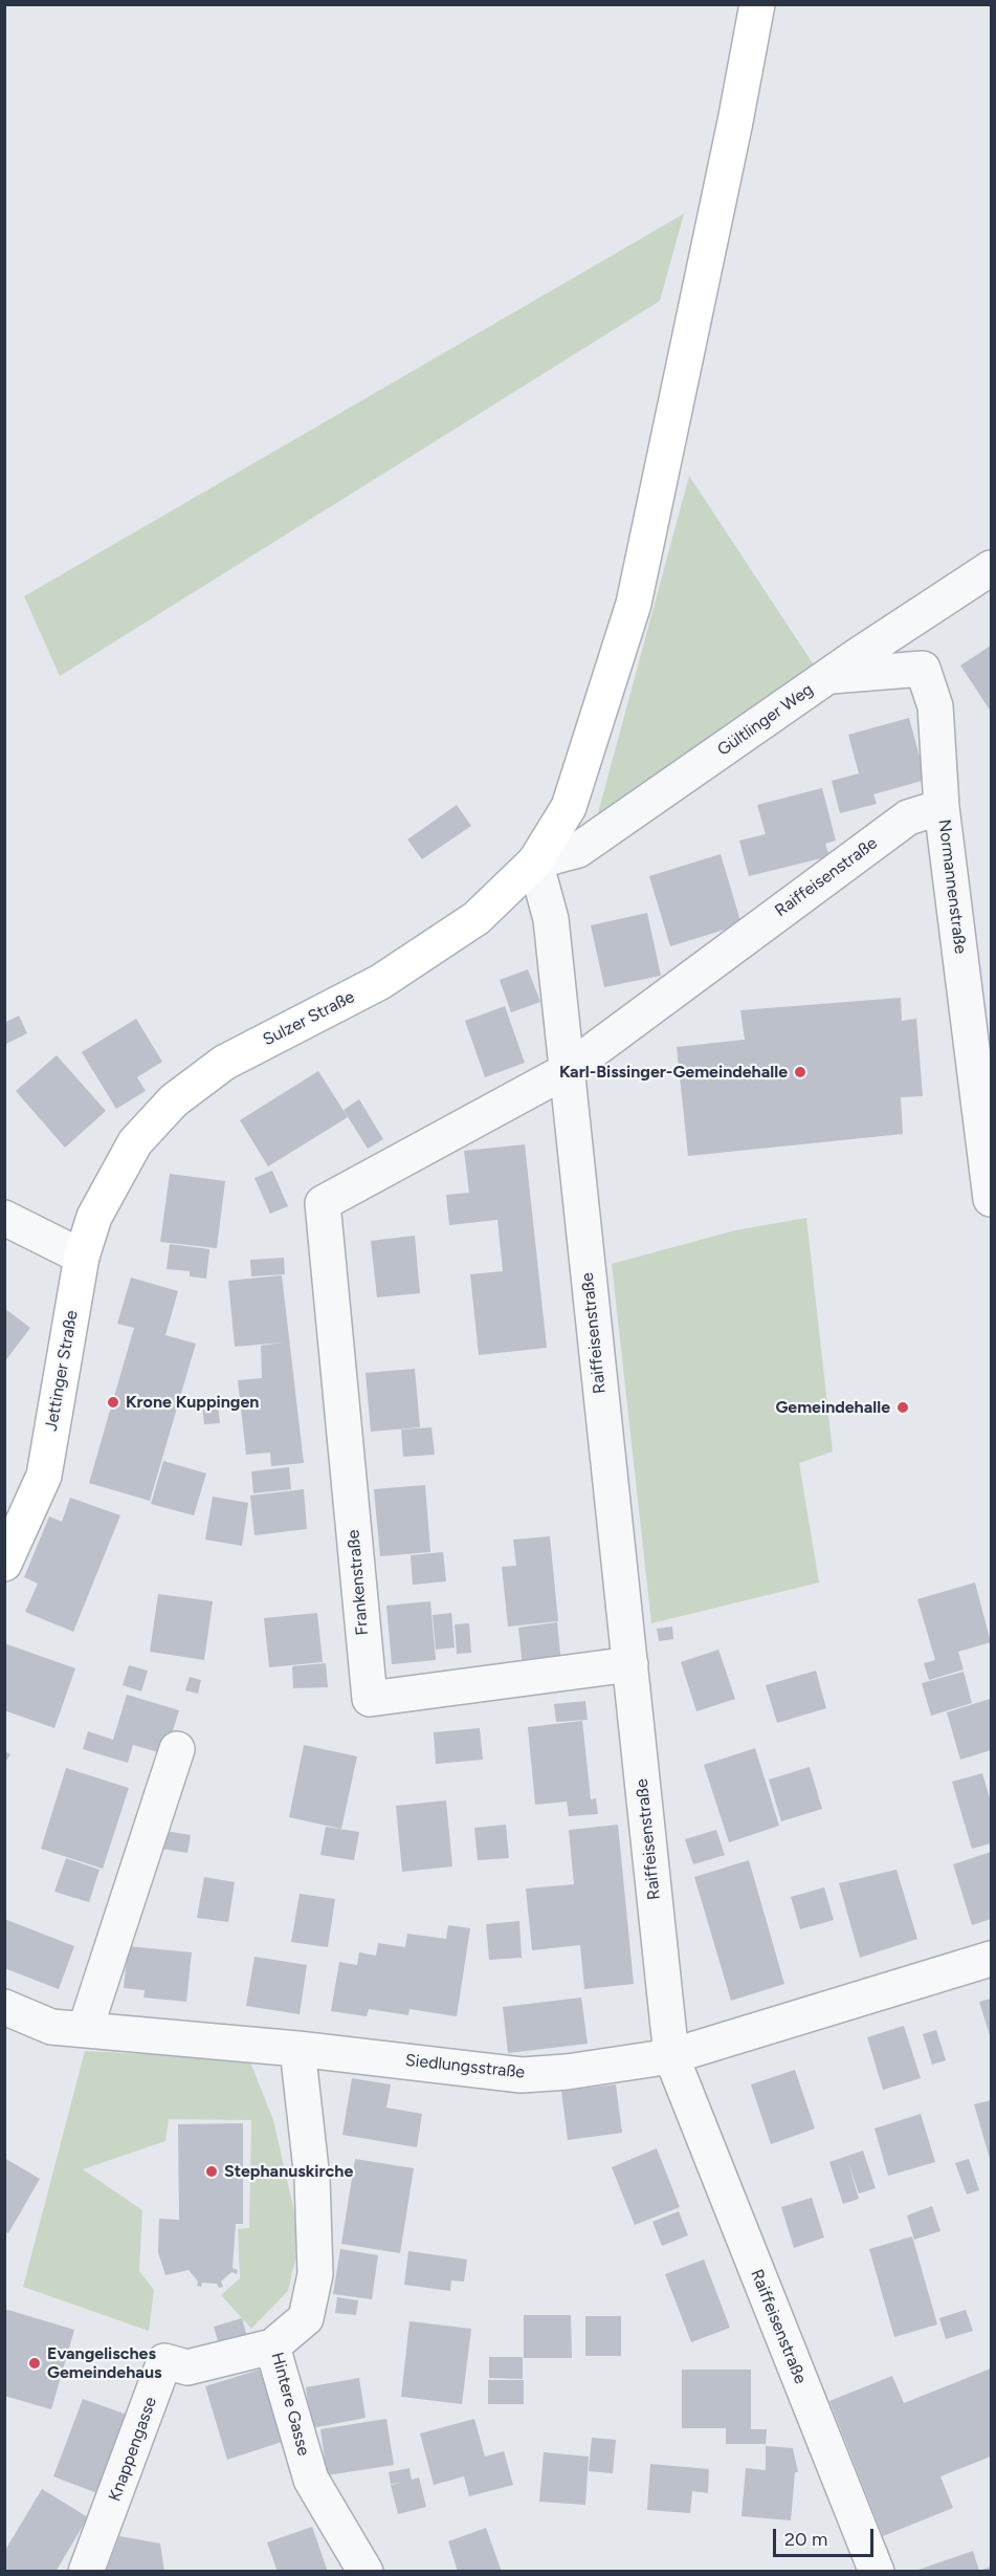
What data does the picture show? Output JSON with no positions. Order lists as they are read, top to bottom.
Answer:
{
  "streets": {
    "main road": ["Sulzer Straße", "Jettinger Straße"],
    "street": [
      "Gültlinger Weg",
      "Raiffeisenstraße",
      "Normannenstraße",
      "Frankenstraße",
      "Siedlungsstraße",
      "Hintere Gasse",
      "Knappengasse"
    ]
  },
  "crossings": [
    ["Gültlinger Weg", "Raiffeisenstraße"],
    ["Gültlinger Weg", "Normannenstraße"],
    ["Gültlinger Weg", "Sulzer Straße"],
    ["Raiffeisenstraße", "Normannenstraße"],
    ["Raiffeisenstraße", "Sulzer Straße"],
    ["Raiffeisenstraße", "Frankenstraße"],
    ["Raiffeisenstraße", "Siedlungsstraße"],
    ["Sulzer Straße", "Jettinger Straße"],
    ["Siedlungsstraße", "Hintere Gasse"],
    ["Hintere Gasse", "Knappengasse"]
  ],
  "places": [
    "Karl-Bissinger-Gemeindehalle",
    "Krone Kuppingen",
    "Gemeindehalle",
    "Stephanuskirche",
    "Evangelisches Gemeindehaus"
  ],
  "scale_bar": "20 m"
}
